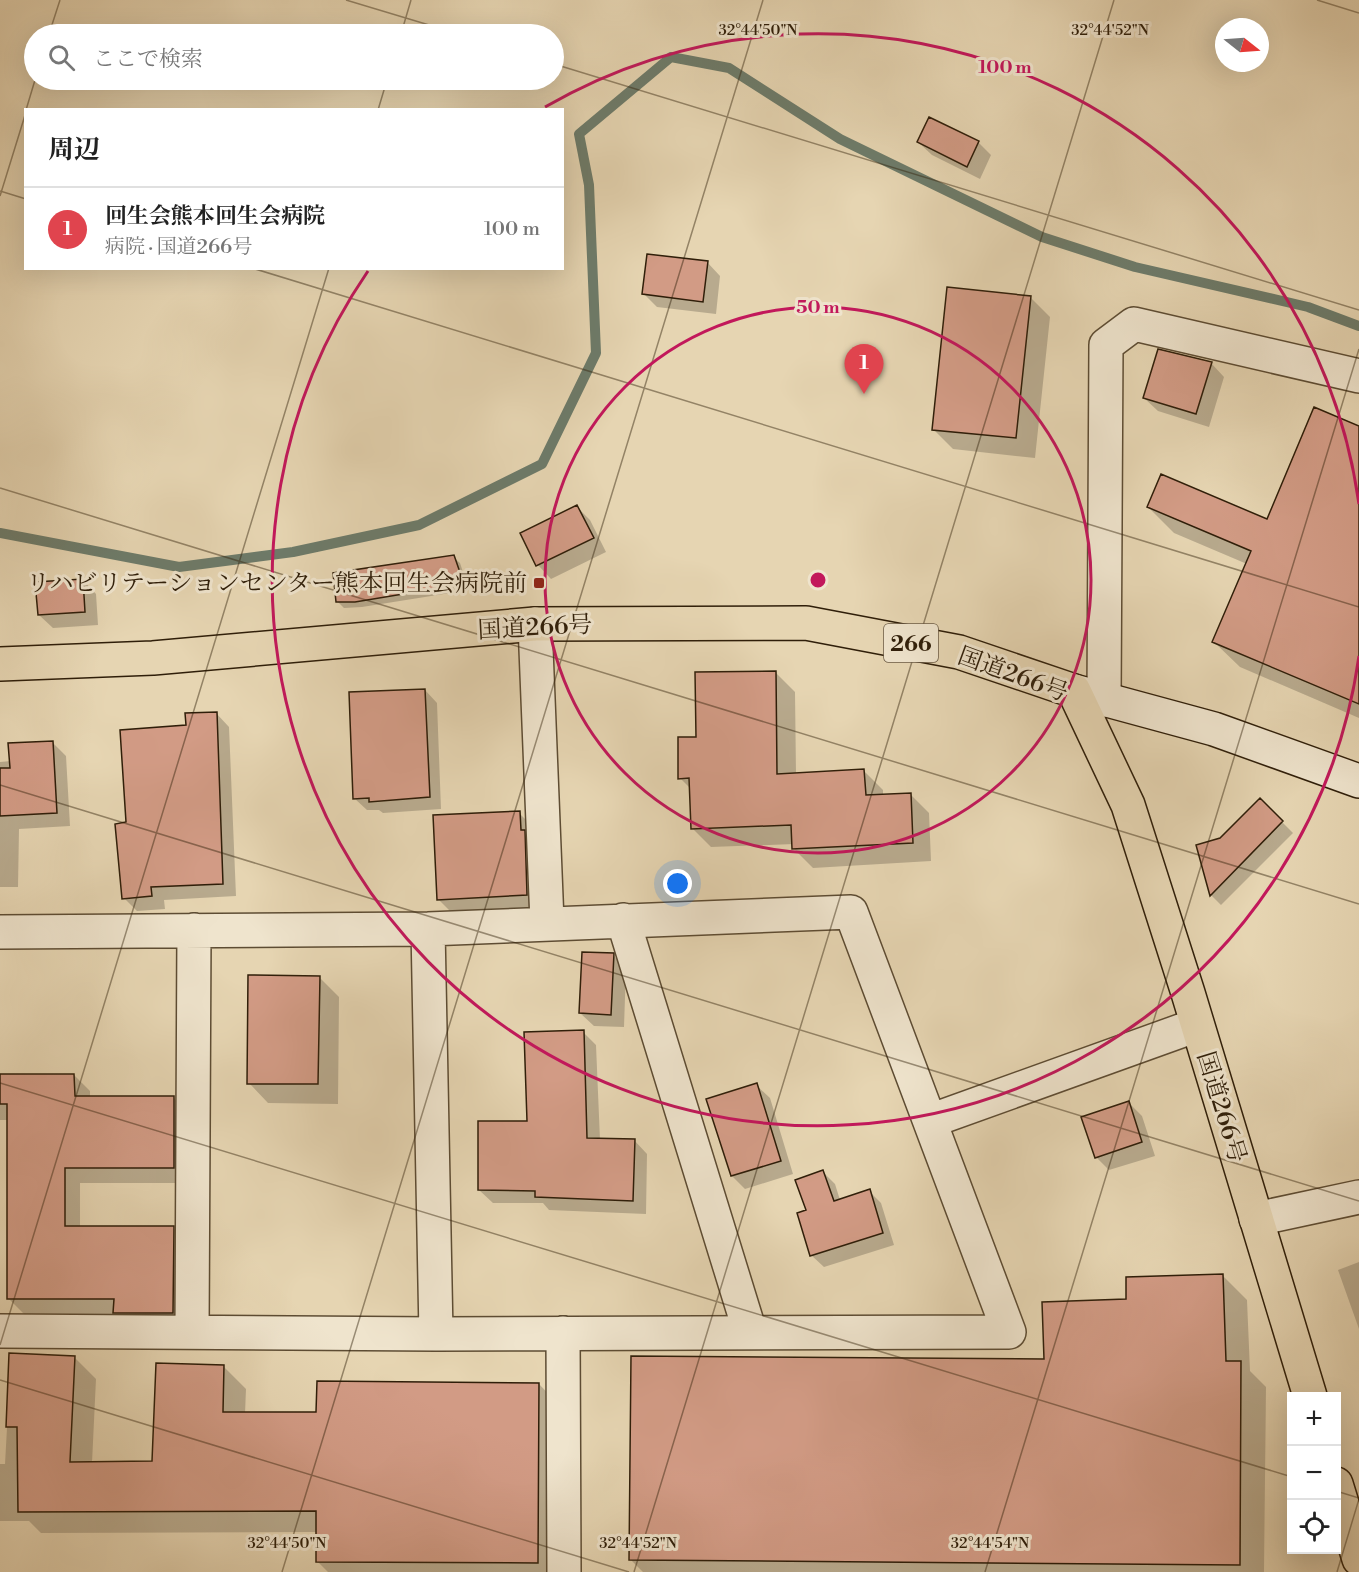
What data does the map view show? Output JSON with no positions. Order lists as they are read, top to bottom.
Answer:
{
  "streets": {
    "highway": ["国道266号", "266"]
  },
  "places": {
    "transit": ["リハビリテーションセンター熊本回生会病院前"]
  },
  "north": "right",
  "page": {
    "search": "ここで検索",
    "heading": "周辺",
    "list": [
      {
        "mark": "1",
        "name": "回生会熊本回生会病院",
        "note": "病院 · 国道266号",
        "value": "100 m"
      }
    ],
    "pins": "1",
    "map_buttons": ["+", "−"]
  },
  "coordinates": ["32°44'50\"N", "32°44'52\"N", "32°44'54\"N"],
  "rings": ["100 m", "50 m"]
}
